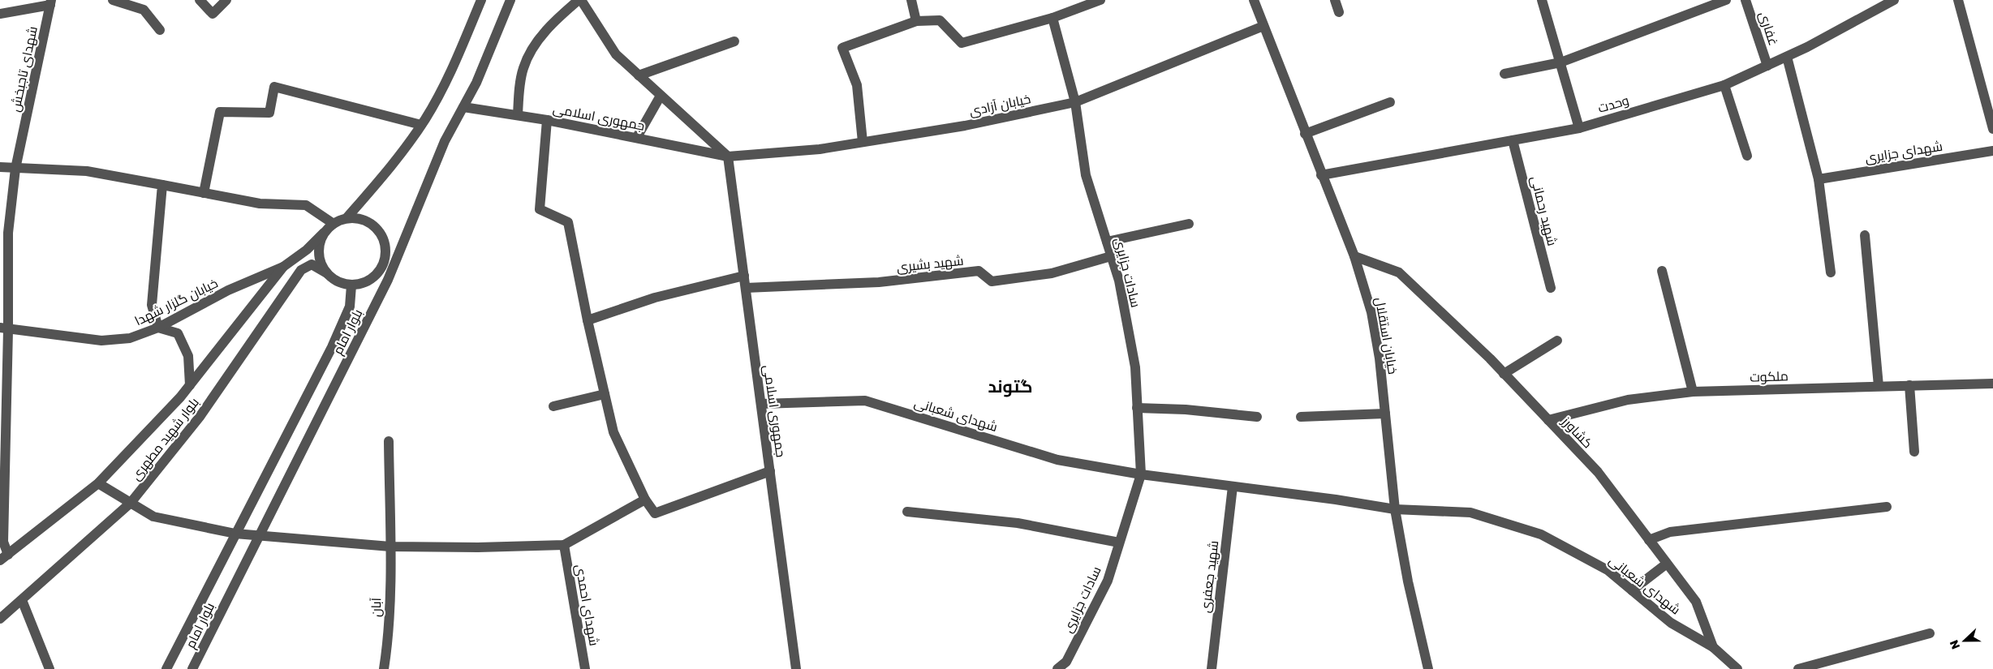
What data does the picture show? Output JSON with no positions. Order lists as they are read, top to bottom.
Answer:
{
  "streets": {
    "street": [
      "غفاری",
      "شهدای تاجبخش",
      "وحدت",
      "خیابان آزادی",
      "جمهوری اسلامی",
      "شهدای جزایری",
      "شهید رحمانی",
      "شهید بشیری",
      "سادات جزایری",
      "خیابان گلزار شهدا",
      "بلوار امام",
      "خیابان استقلال",
      "ملکوت",
      "شهدای شعبانی",
      "کشاورز",
      "بلوار شهید مطهری",
      "شهید جعفری",
      "شهدای احمدی",
      "آبان"
    ]
  },
  "crossings": [
    ["غفاری", "وحدت"],
    ["شهدای تاجبخش", "خیابان گلزار شهدا"],
    ["شهدای تاجبخش", "بلوار شهید مطهری"],
    ["وحدت", "شهید رحمانی"],
    ["وحدت", "خیابان استقلال"],
    ["خیابان آزادی", "جمهوری اسلامی"],
    ["خیابان آزادی", "سادات جزایری"],
    ["خیابان آزادی", "خیابان استقلال"],
    ["جمهوری اسلامی", "شهید بشیری"],
    ["جمهوری اسلامی", "بلوار امام"],
    ["جمهوری اسلامی", "شهدای شعبانی"],
    ["شهید بشیری", "سادات جزایری"],
    ["سادات جزایری", "شهدای شعبانی"],
    ["خیابان گلزار شهدا", "بلوار امام"],
    ["خیابان گلزار شهدا", "بلوار شهید مطهری"],
    ["بلوار امام", "بلوار شهید مطهری"],
    ["خیابان استقلال", "شهدای شعبانی"],
    ["خیابان استقلال", "کشاورز"],
    ["ملکوت", "کشاورز"],
    ["شهدای شعبانی", "کشاورز"],
    ["شهدای شعبانی", "شهید جعفری"]
  ],
  "districts": ["گتوند"],
  "north": "left"
}
